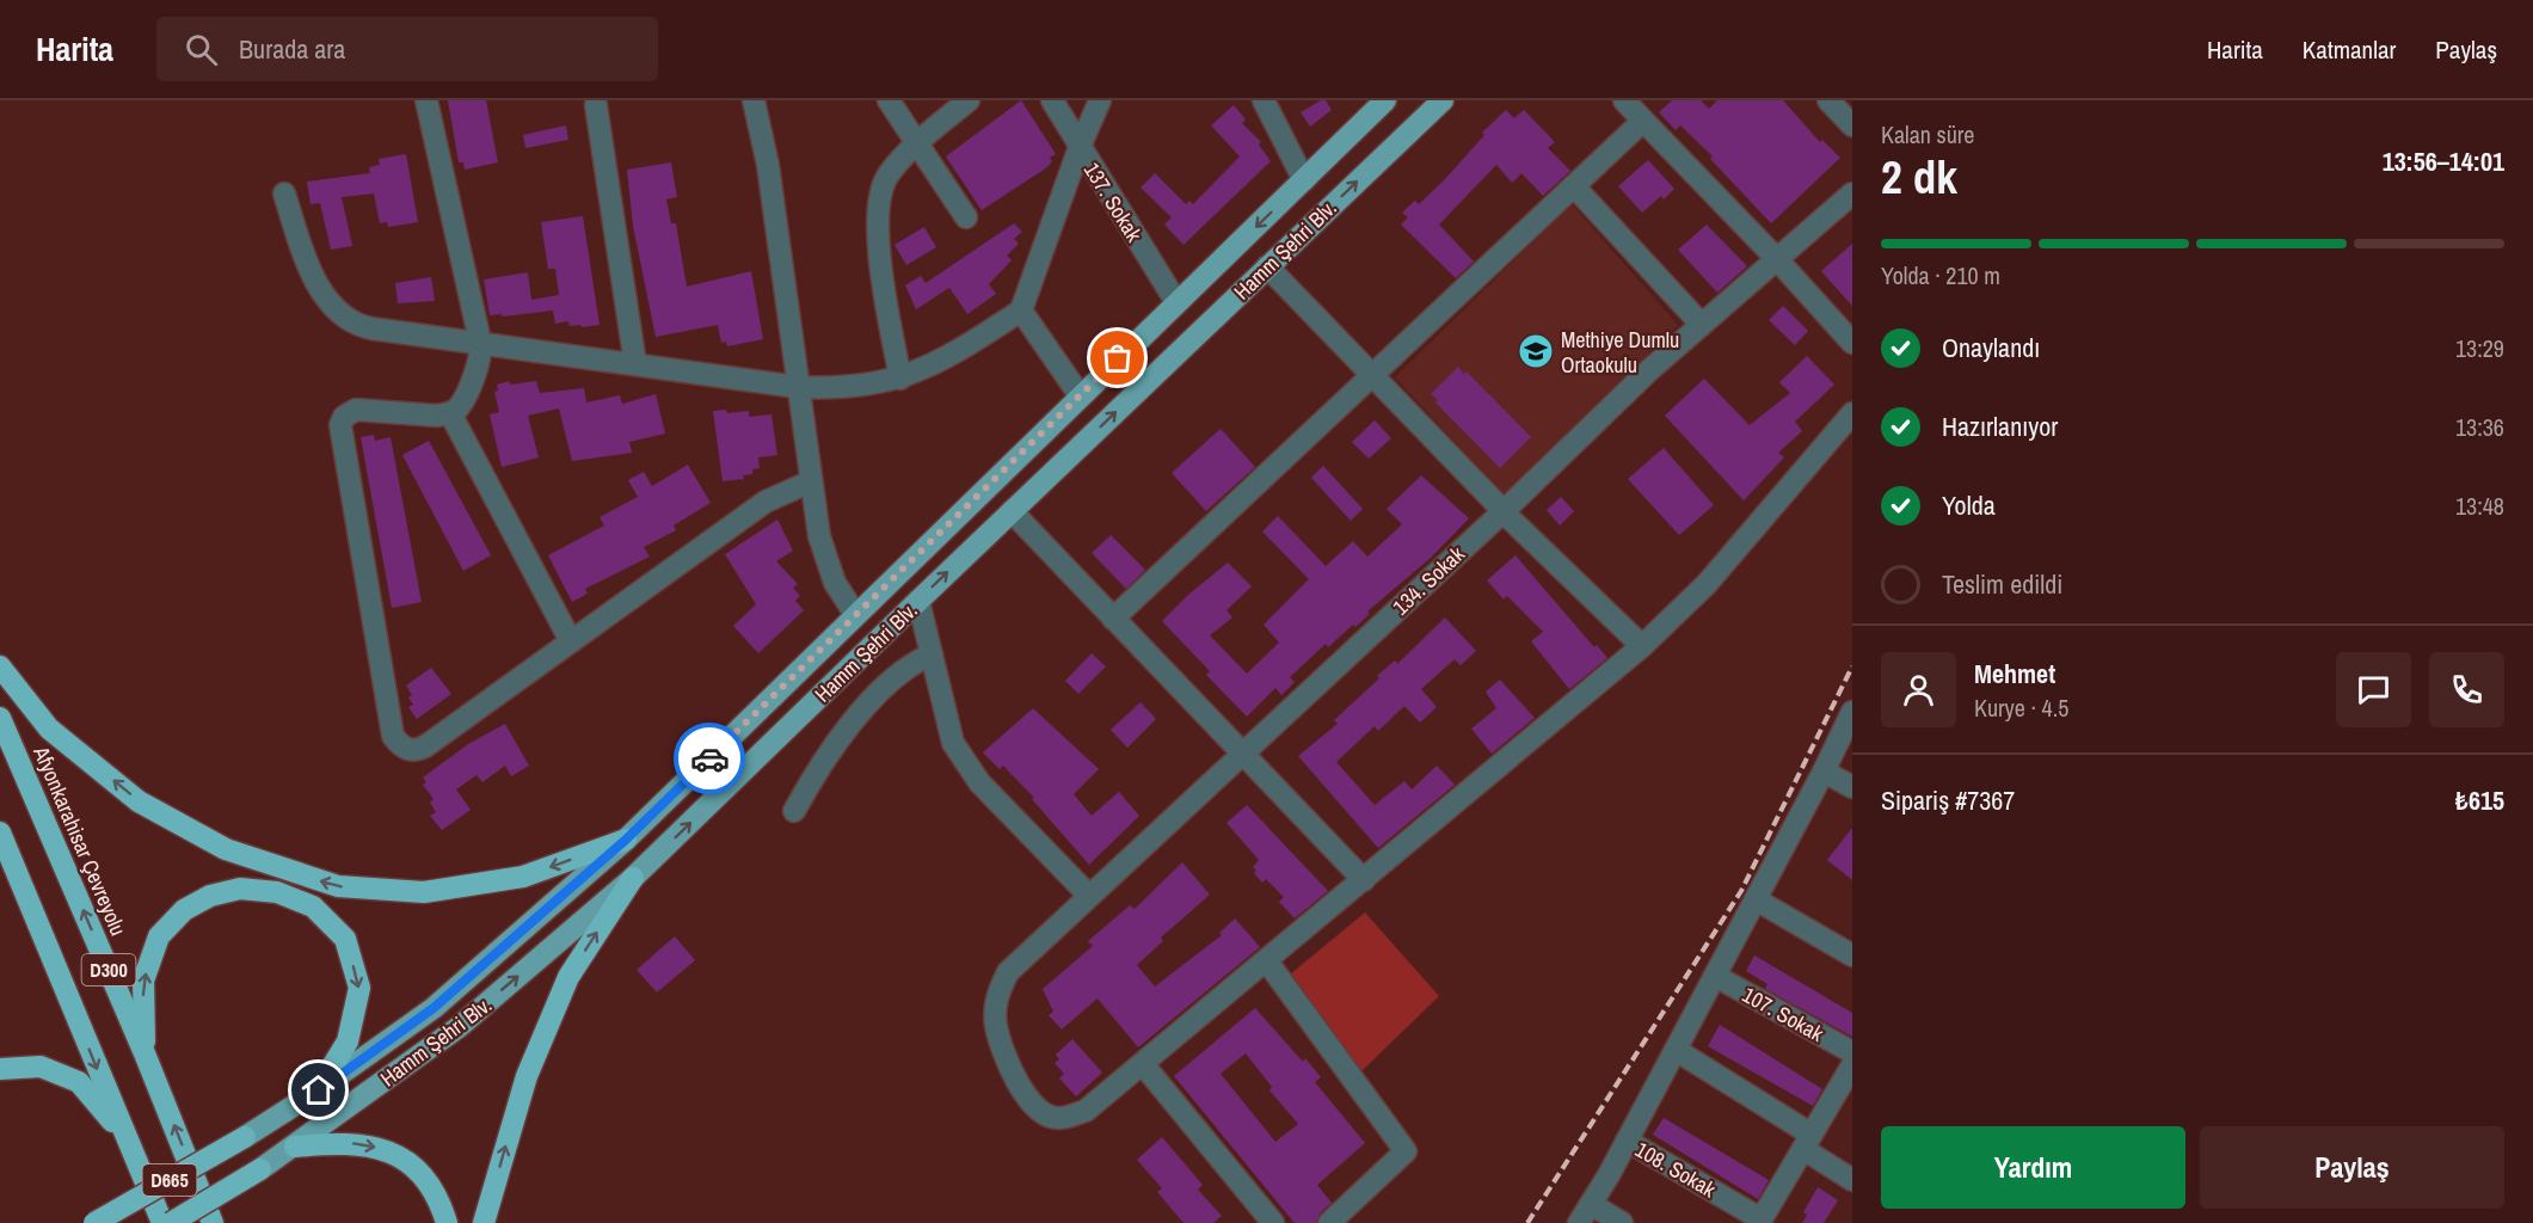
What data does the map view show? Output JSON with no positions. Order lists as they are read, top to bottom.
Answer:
{
  "streets": {
    "highway": ["Afyonkarahisar Çevreyolu", "D300", "D665"],
    "main road": ["Hamm Şehri Blv."],
    "street": [
      "137. Sokak",
      "134. Sokak",
      "107. Sokak",
      "108. Sokak"
    ]
  },
  "crossings": [
    ["137. Sokak", "Hamm Şehri Blv."],
    ["Hamm Şehri Blv.", "D665"]
  ],
  "places": {
    "school or university": ["Methiye Dumlu Ortaokulu"]
  },
  "page": {
    "header": "Harita",
    "search": "Burada ara",
    "nav": ["Harita", "Katmanlar", "Paylaş"],
    "heading": ["2 dk", "Kalan süre", "13:56–14:01"],
    "panel": [
      "Mehmet",
      "Kurye · 4.5",
      "Sipariş #7367",
      "₺615"
    ],
    "bar": "Yolda · 210 m",
    "list": [
      ["Onaylandı", "13:29"],
      ["Hazırlanıyor", "13:36"],
      ["Yolda", "13:48"],
      "Teslim edildi"
    ],
    "buttons": ["Yardım", "Paylaş"]
  }
}
